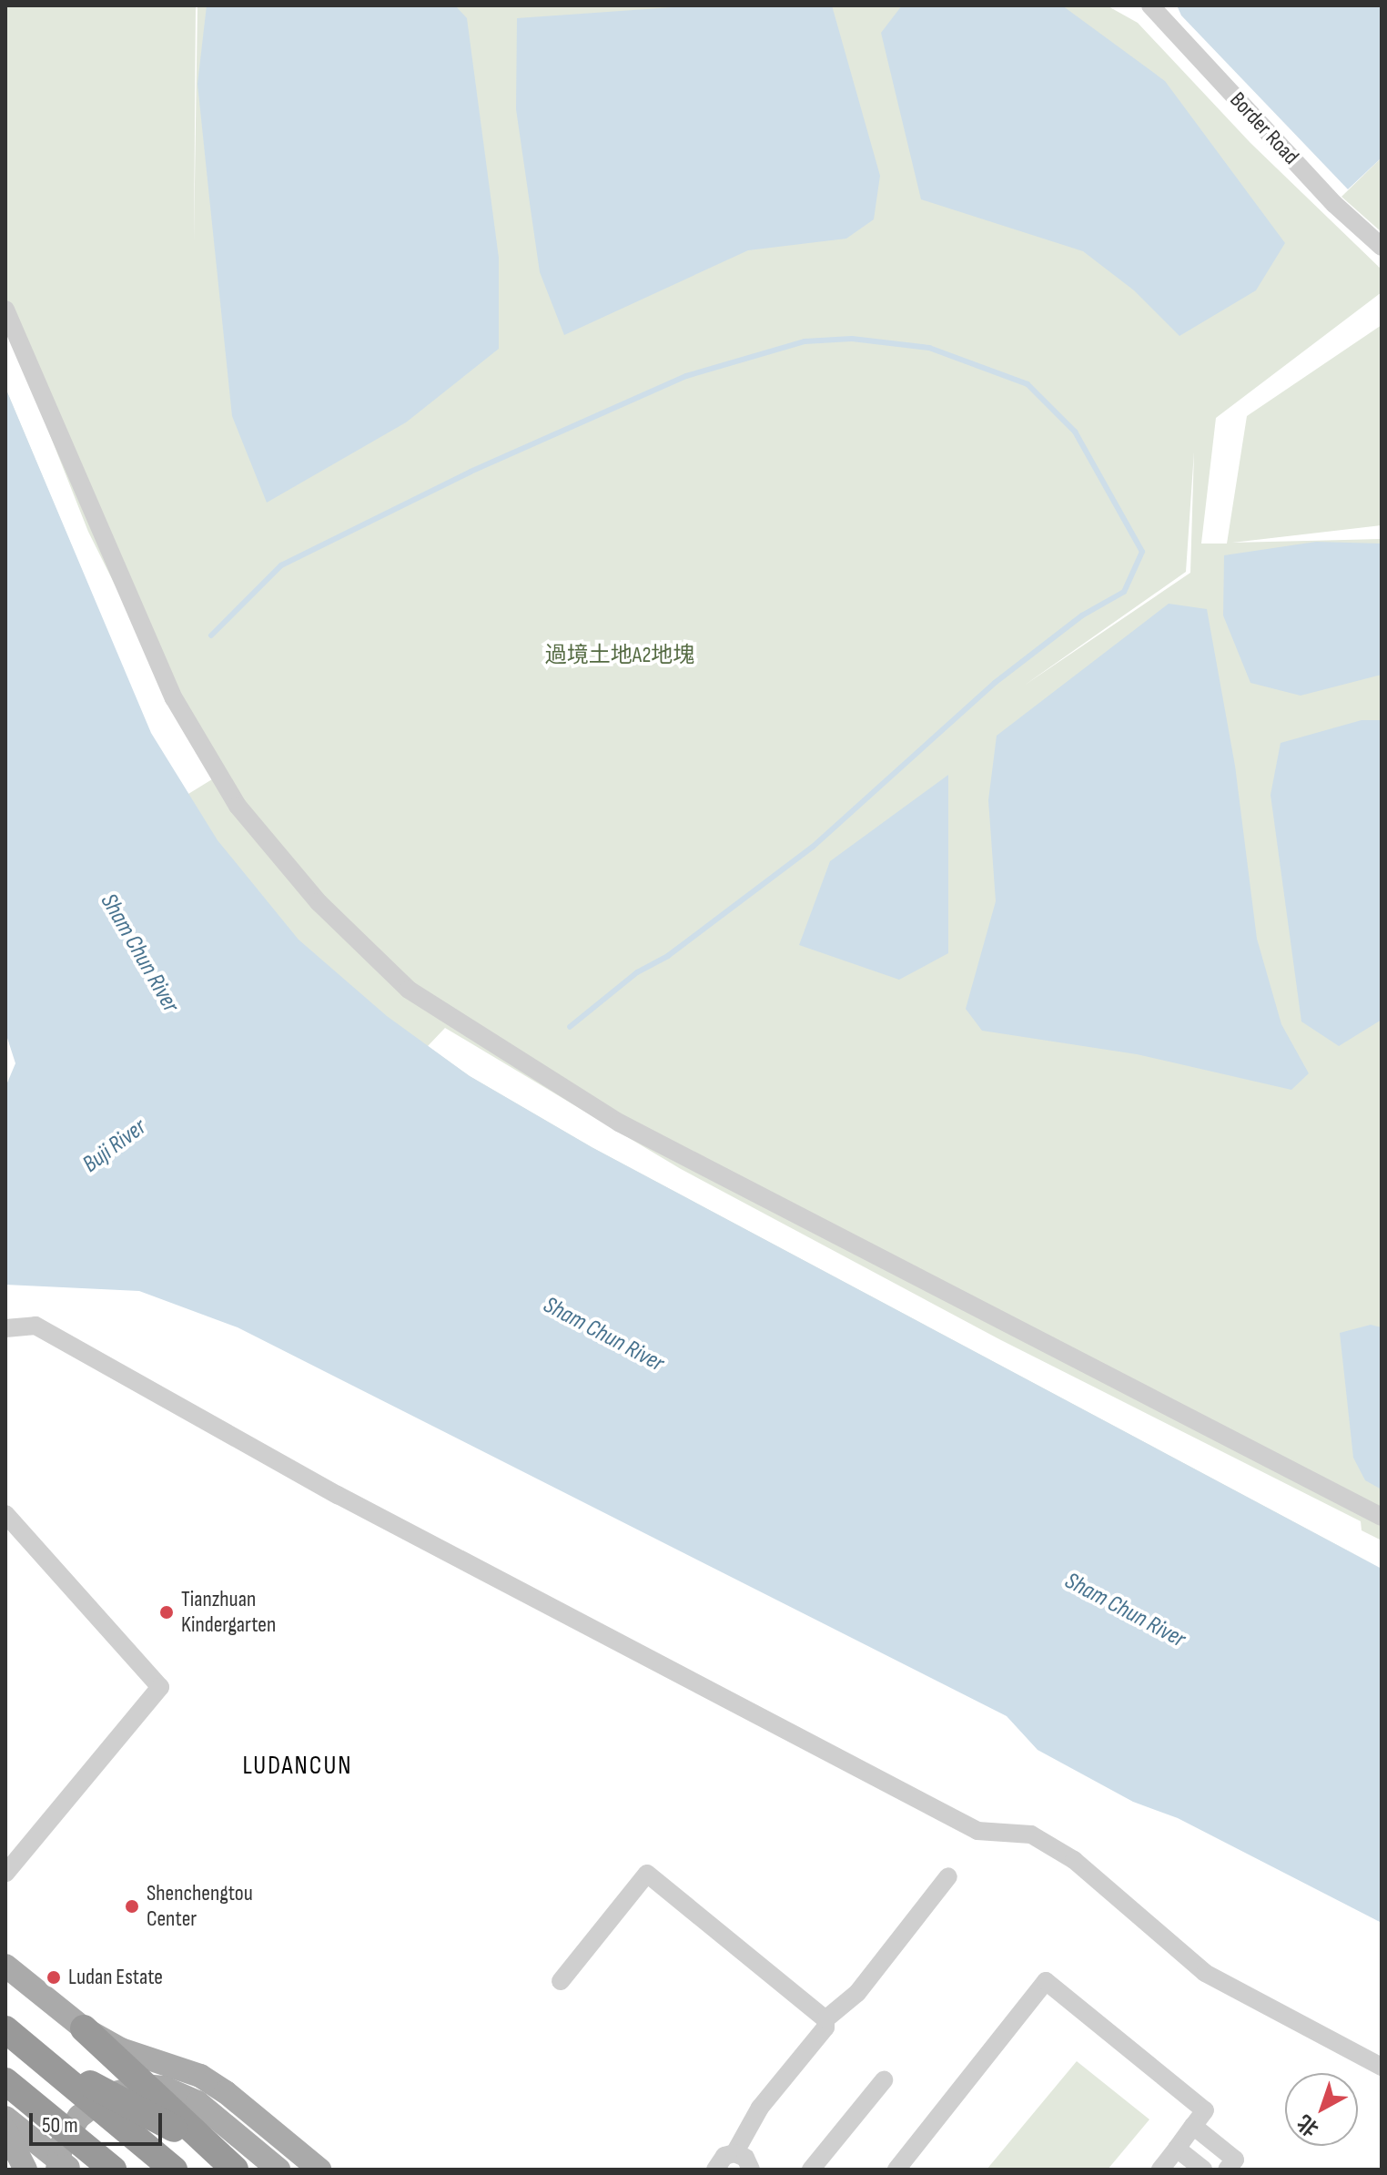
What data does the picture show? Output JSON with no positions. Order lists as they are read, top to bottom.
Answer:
{
  "streets": {
    "street": ["Border Road"]
  },
  "districts": ["LUDANCUN"],
  "water": ["Sham Chun River", "Buji River"],
  "parks": ["過境土地A2地塊"],
  "places": ["Tianzhuan Kindergarten", "Shenchengtou Center", "Ludan Estate"],
  "scale_bar": "50 m",
  "north": "bottom left"
}
